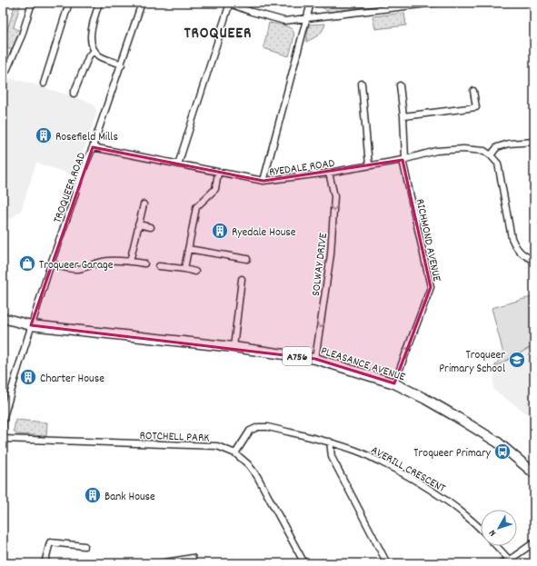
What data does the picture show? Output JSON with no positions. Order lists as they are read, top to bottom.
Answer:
{
  "streets": {
    "main road": ["A756", "PLEASANCE AVENUE"],
    "street": [
      "RYEDALE ROAD",
      "TROQUEER ROAD",
      "RICHMOND AVENUE",
      "SOLWAY DRIVE",
      "ROTCHELL PARK",
      "AVERILL CRESCENT"
    ]
  },
  "crossings": [
    ["RYEDALE ROAD", "TROQUEER ROAD"],
    ["RYEDALE ROAD", "RICHMOND AVENUE"],
    ["RYEDALE ROAD", "SOLWAY DRIVE"],
    ["TROQUEER ROAD", "A756"],
    ["TROQUEER ROAD", "PLEASANCE AVENUE"],
    ["RICHMOND AVENUE", "PLEASANCE AVENUE"],
    ["SOLWAY DRIVE", "PLEASANCE AVENUE"],
    ["A756", "PLEASANCE AVENUE"],
    ["ROTCHELL PARK", "AVERILL CRESCENT"]
  ],
  "one_way": ["RICHMOND AVENUE", "SOLWAY DRIVE"],
  "districts": ["TROQUEER"],
  "places": {
    "building": [
      "Rosefield Mills",
      "Ryedale House",
      "Charter House",
      "Bank House"
    ],
    "shop": ["Troqueer Garage"],
    "school or university": ["Troqueer Primary School"],
    "bus stop": ["Troqueer Primary"]
  },
  "north": "bottom left"
}
